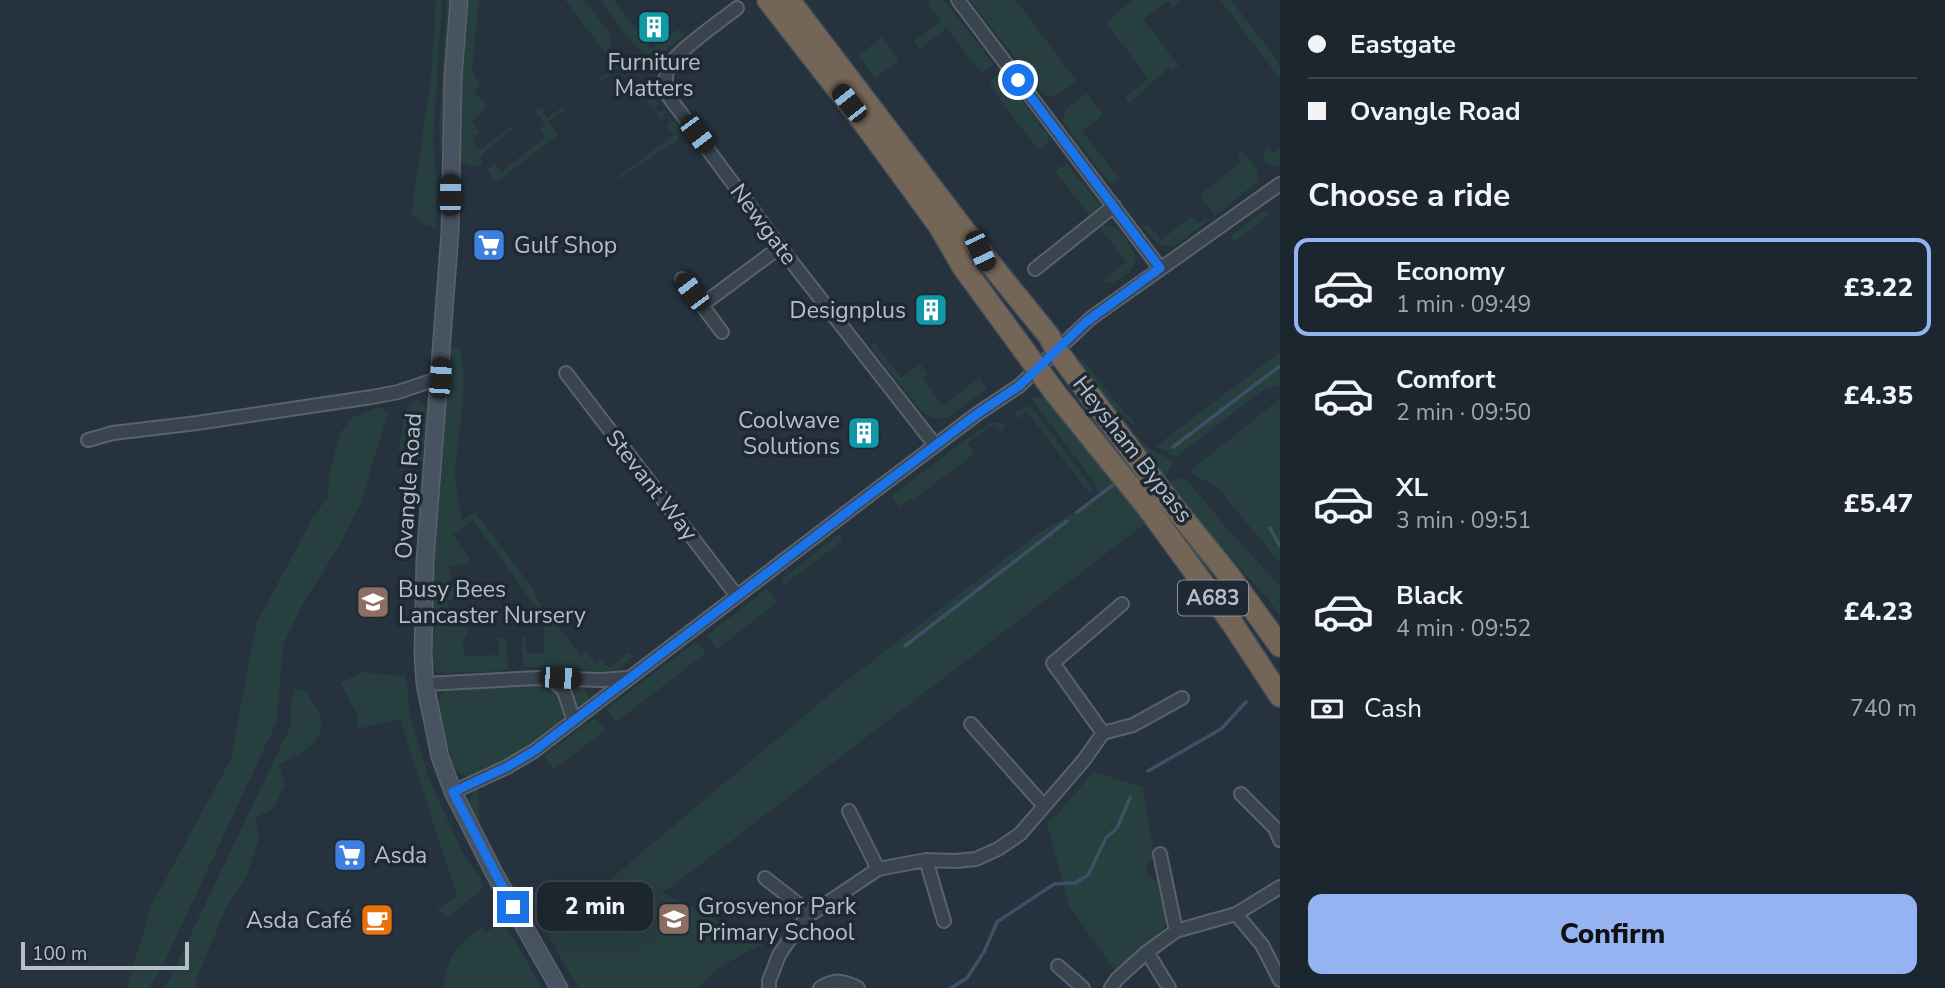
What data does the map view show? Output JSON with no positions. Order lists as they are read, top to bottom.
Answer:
{
  "streets": {
    "highway": ["Heysham Bypass", "A683"],
    "main road": ["Ovangle Road"],
    "street": ["Newgate", "Stevant Way"]
  },
  "crossings": [
    ["Heysham Bypass", "A683"]
  ],
  "places": {
    "building": ["Furniture Matters", "Designplus", "Coolwave Solutions"],
    "supermarket": ["Gulf Shop", "Asda"],
    "school or university": ["Busy Bees Lancaster Nursery", "Grosvenor Park Primary School"],
    "cafe": ["Asda Café"]
  },
  "scale_bar": "100 m",
  "page": {
    "banner": ["Eastgate", "Ovangle Road"],
    "heading": "Choose a ride",
    "list": [
      {
        "name": "Economy",
        "note": "1 min · 09:49",
        "value": "£3.22"
      },
      {
        "name": "Comfort",
        "note": "2 min · 09:50",
        "value": "£4.35"
      },
      {
        "name": "XL",
        "note": "3 min · 09:51",
        "value": "£5.47"
      },
      {
        "name": "Black",
        "note": "4 min · 09:52",
        "value": "£4.23"
      }
    ],
    "pay": ["Cash", "740 m"],
    "buttons": "Confirm",
    "bubble": "2 min",
    "scale": "100 m"
  }
}
